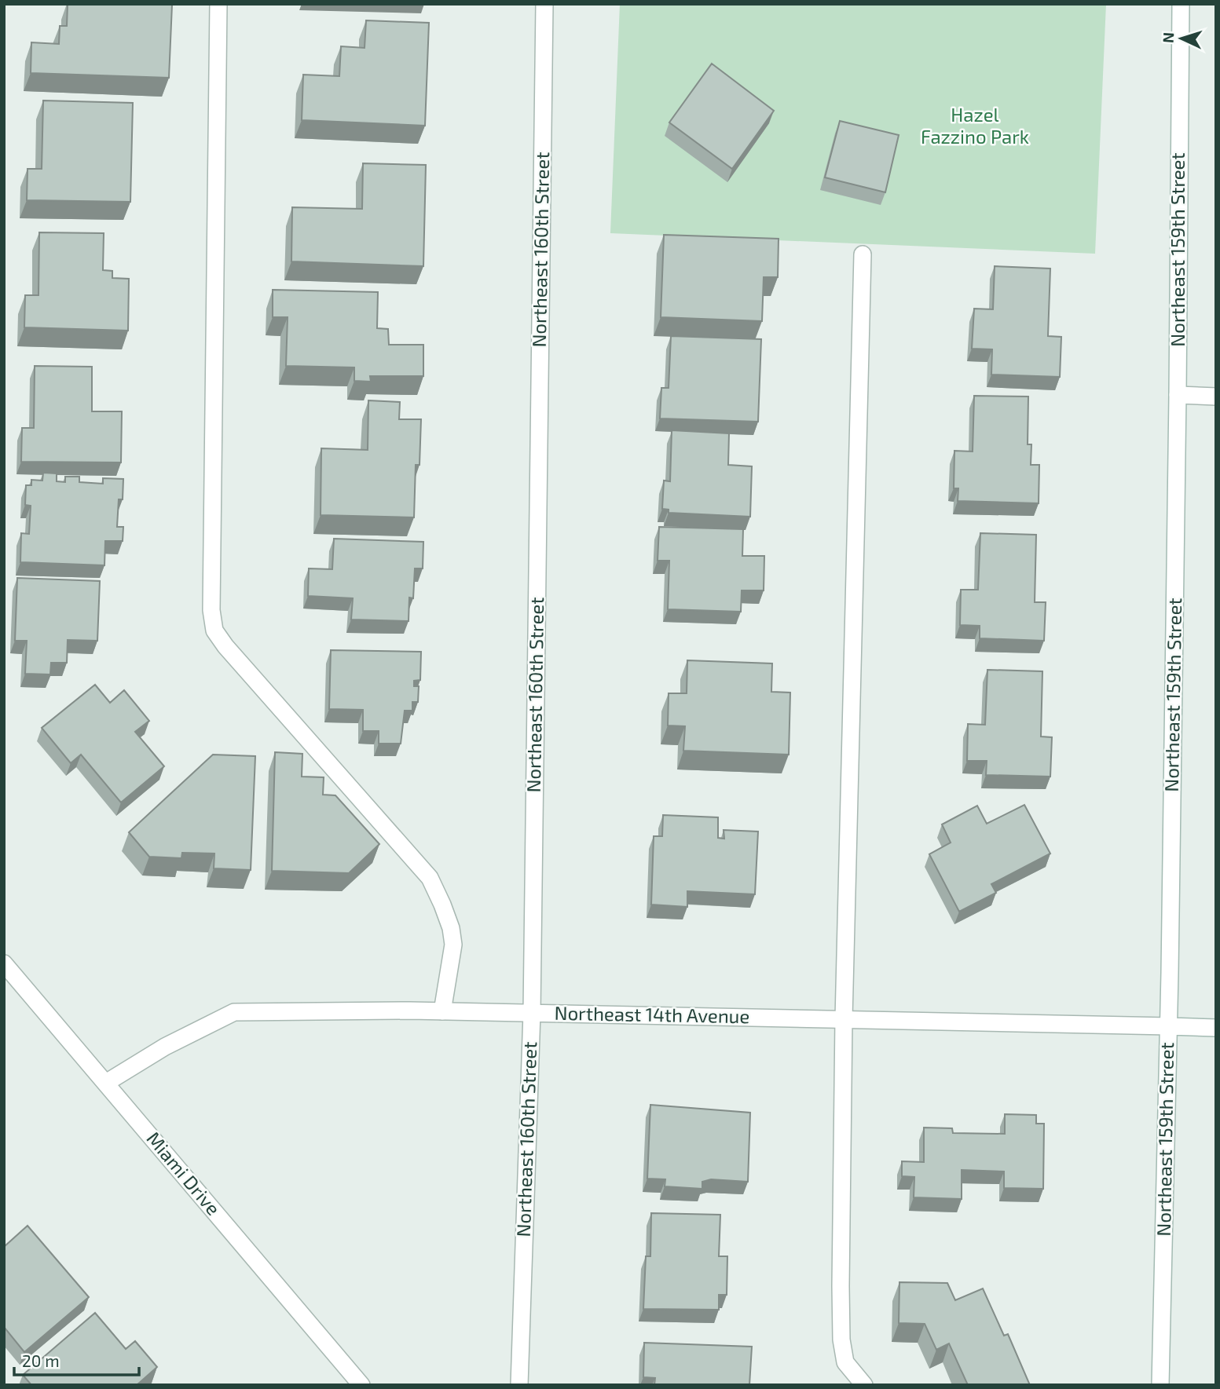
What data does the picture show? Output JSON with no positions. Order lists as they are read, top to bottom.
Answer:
{
  "streets": {
    "street": [
      "Northeast 160th Street",
      "Northeast 159th Street",
      "Northeast 14th Avenue",
      "Miami Drive"
    ]
  },
  "crossings": [
    ["Northeast 160th Street", "Northeast 14th Avenue"],
    ["Northeast 159th Street", "Northeast 14th Avenue"],
    ["Northeast 14th Avenue", "Miami Drive"]
  ],
  "parks": ["Hazel Fazzino Park"],
  "scale_bar": "20 m",
  "north": "left"
}
